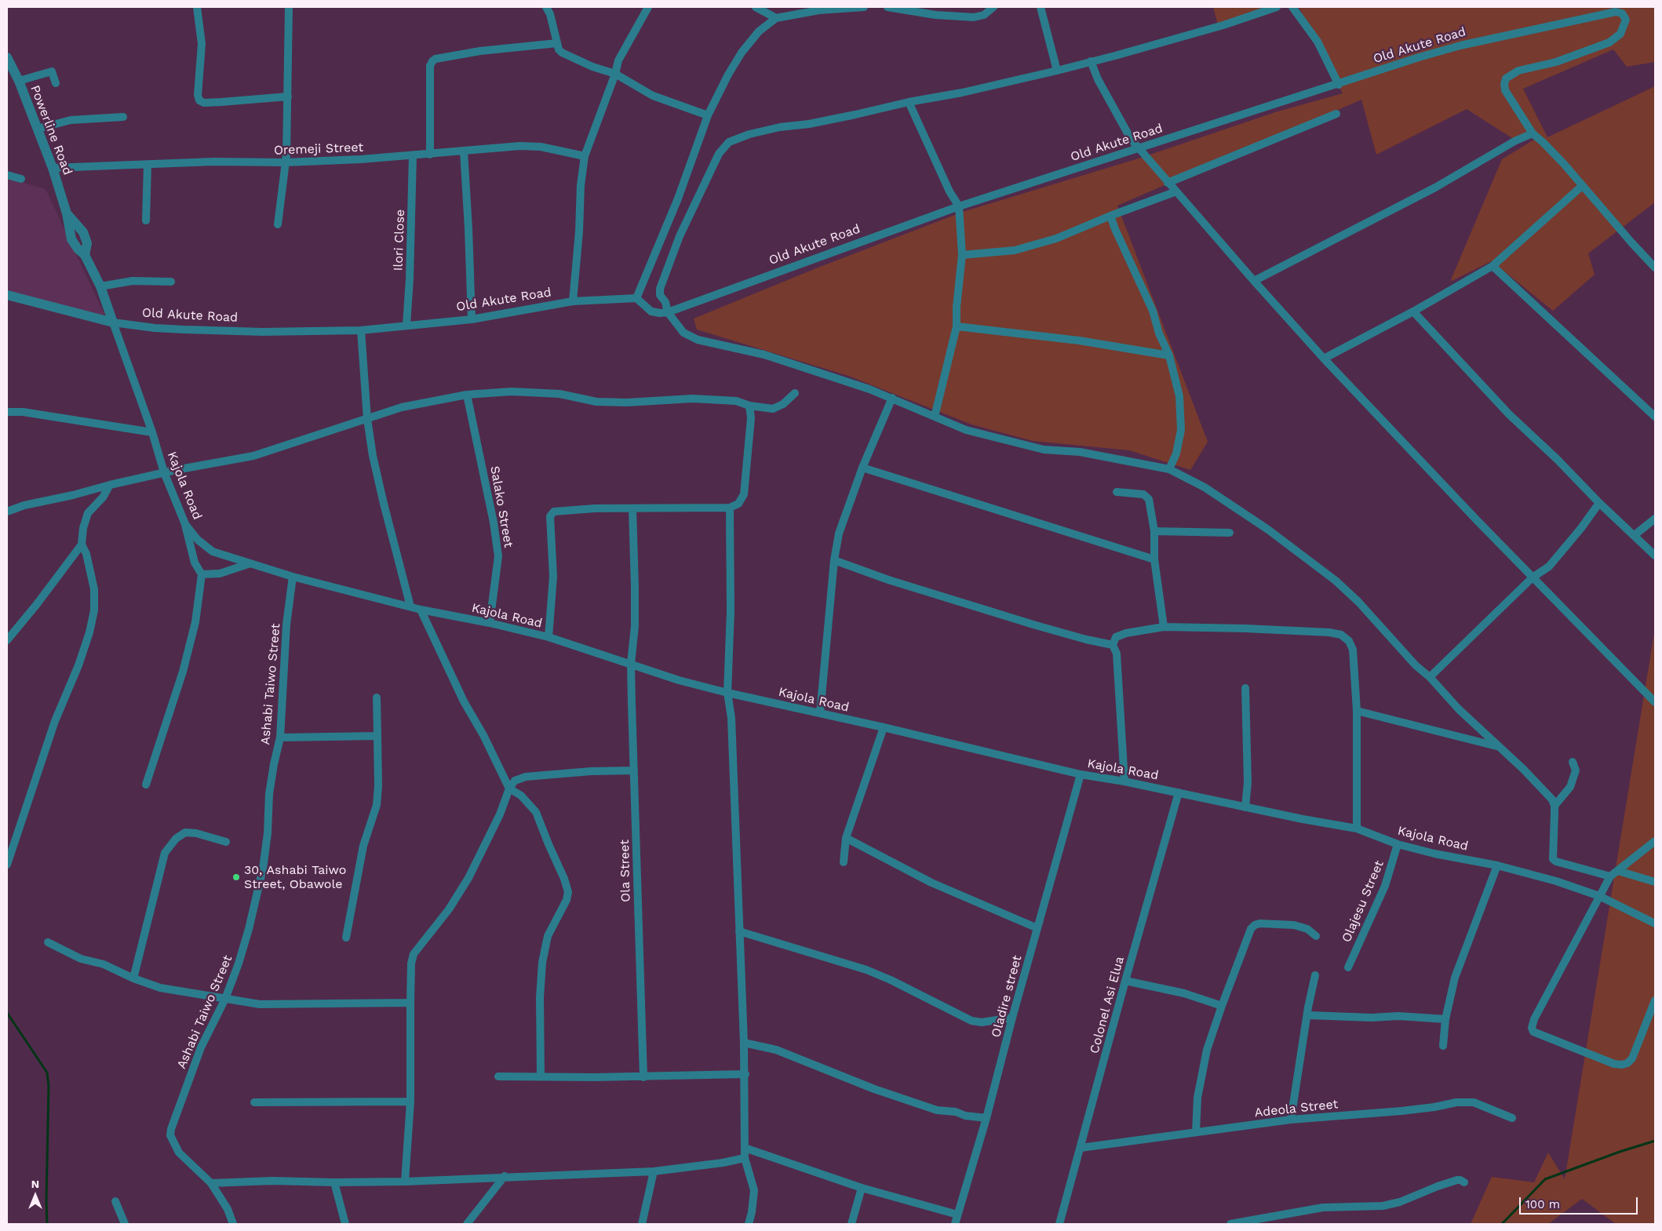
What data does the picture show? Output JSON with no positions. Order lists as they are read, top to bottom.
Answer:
{
  "streets": {
    "street": [
      "Old Akute Road",
      "Powerline Road",
      "Oremeji Street",
      "Ilori Close",
      "Kajola Road",
      "Salako Street",
      "Ashabi Taiwo Street",
      "Ola Street",
      "Olajesu Street",
      "Oladire street",
      "Colonel Asi Elua",
      "Adeola Street"
    ]
  },
  "crossings": [
    ["Old Akute Road", "Powerline Road"],
    ["Old Akute Road", "Ilori Close"],
    ["Old Akute Road", "Kajola Road"],
    ["Powerline Road", "Oremeji Street"],
    ["Powerline Road", "Kajola Road"],
    ["Oremeji Street", "Ilori Close"],
    ["Kajola Road", "Salako Street"],
    ["Kajola Road", "Ashabi Taiwo Street"],
    ["Kajola Road", "Ola Street"],
    ["Kajola Road", "Olajesu Street"],
    ["Kajola Road", "Oladire street"],
    ["Kajola Road", "Colonel Asi Elua"],
    ["Colonel Asi Elua", "Adeola Street"]
  ],
  "places": ["30, Ashabi Taiwo Street, Obawole"],
  "scale_bar": "100 m",
  "north": "top"
}
